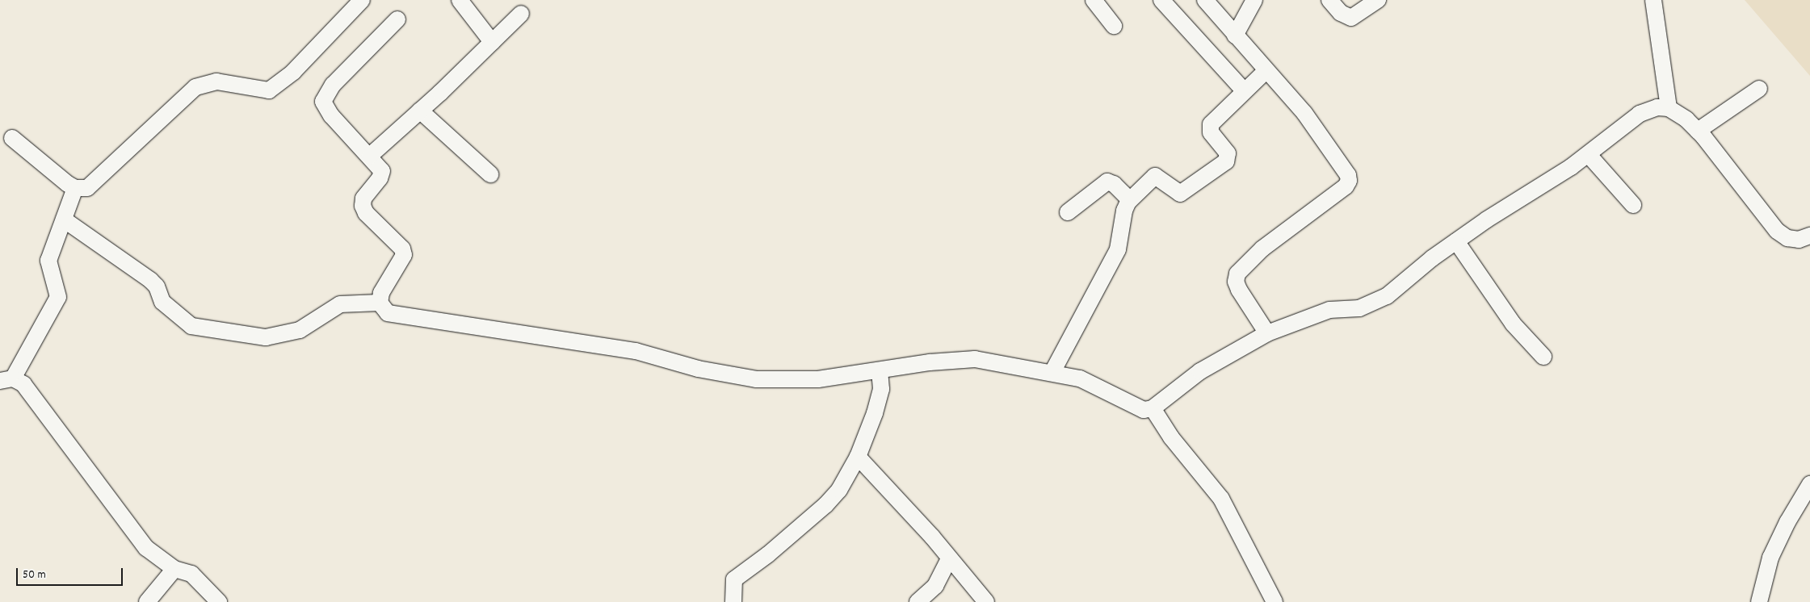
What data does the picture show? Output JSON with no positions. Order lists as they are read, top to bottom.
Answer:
{
  "scale_bar": "50 m"
}
